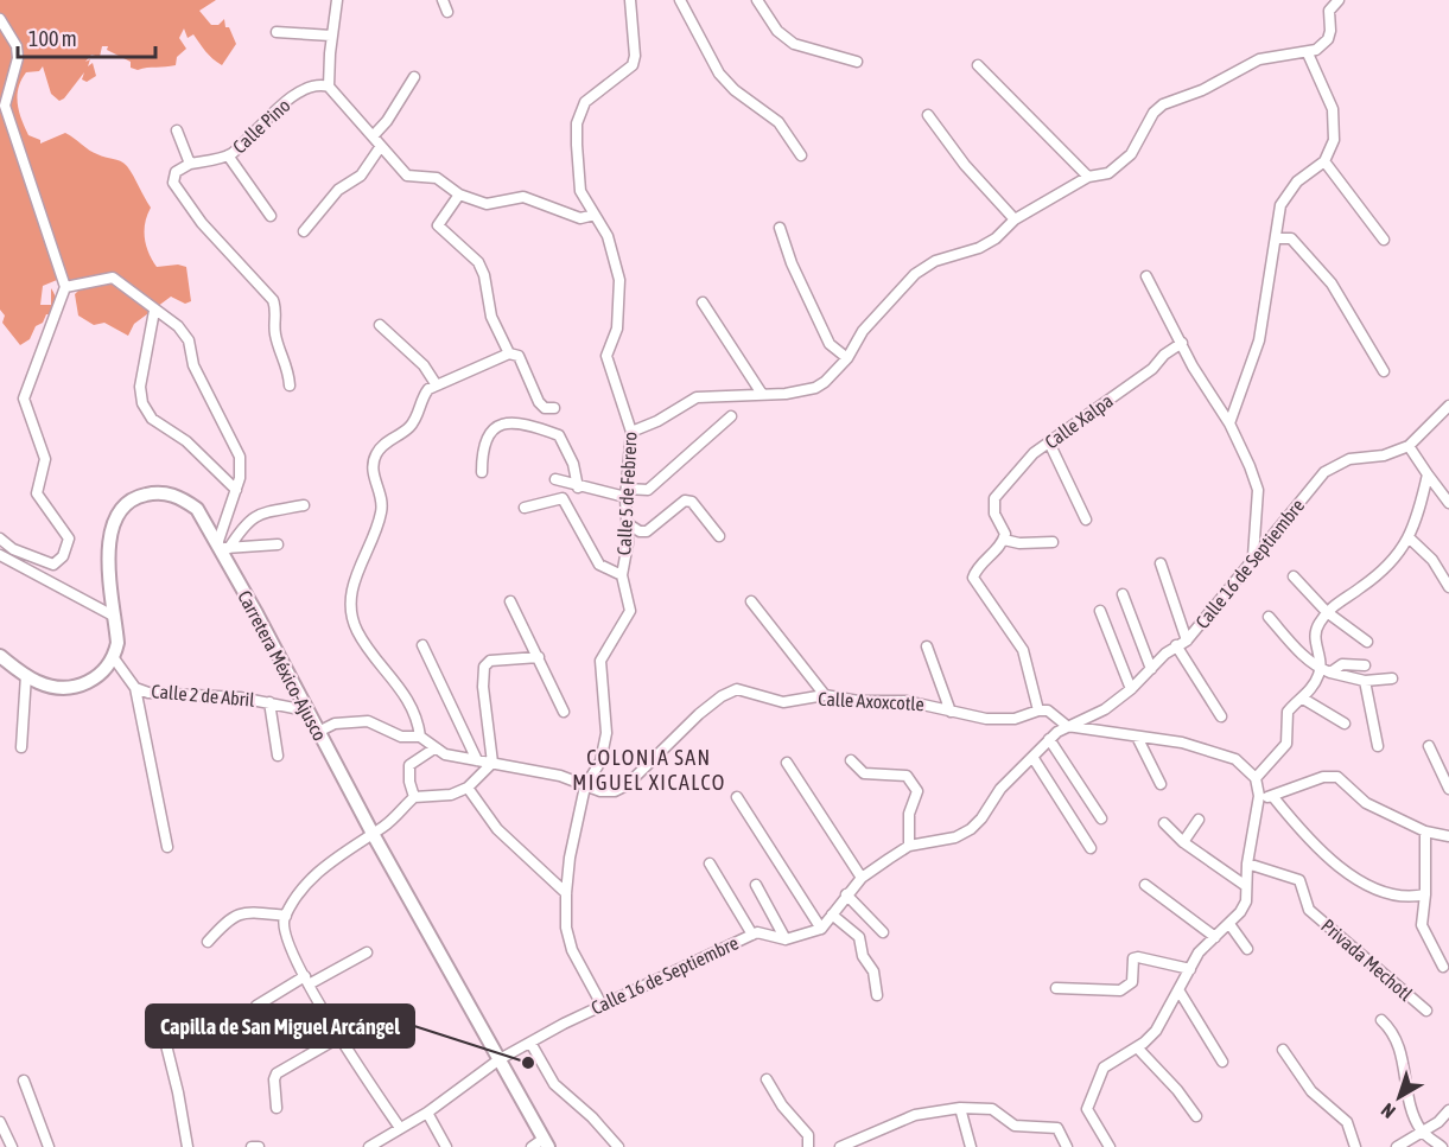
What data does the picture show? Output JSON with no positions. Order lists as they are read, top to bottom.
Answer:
{
  "streets": {
    "main road": ["Carretera México-Ajusco"],
    "street": [
      "Calle Pino",
      "Calle Xalpa",
      "Calle 5 de Febrero",
      "Calle 16 de Septiembre",
      "Calle 2 de Abril",
      "Calle Axoxcotle",
      "Privada Mechotl"
    ]
  },
  "crossings": [
    ["Calle 5 de Febrero", "Calle 16 de Septiembre"],
    ["Calle 5 de Febrero", "Calle Axoxcotle"],
    ["Calle 16 de Septiembre", "Carretera México-Ajusco"],
    ["Carretera México-Ajusco", "Calle 2 de Abril"]
  ],
  "districts": ["COLONIA SAN MIGUEL XICALCO"],
  "places": ["Capilla de San Miguel Arcángel"],
  "scale_bar": "100 m",
  "north": "bottom left"
}
